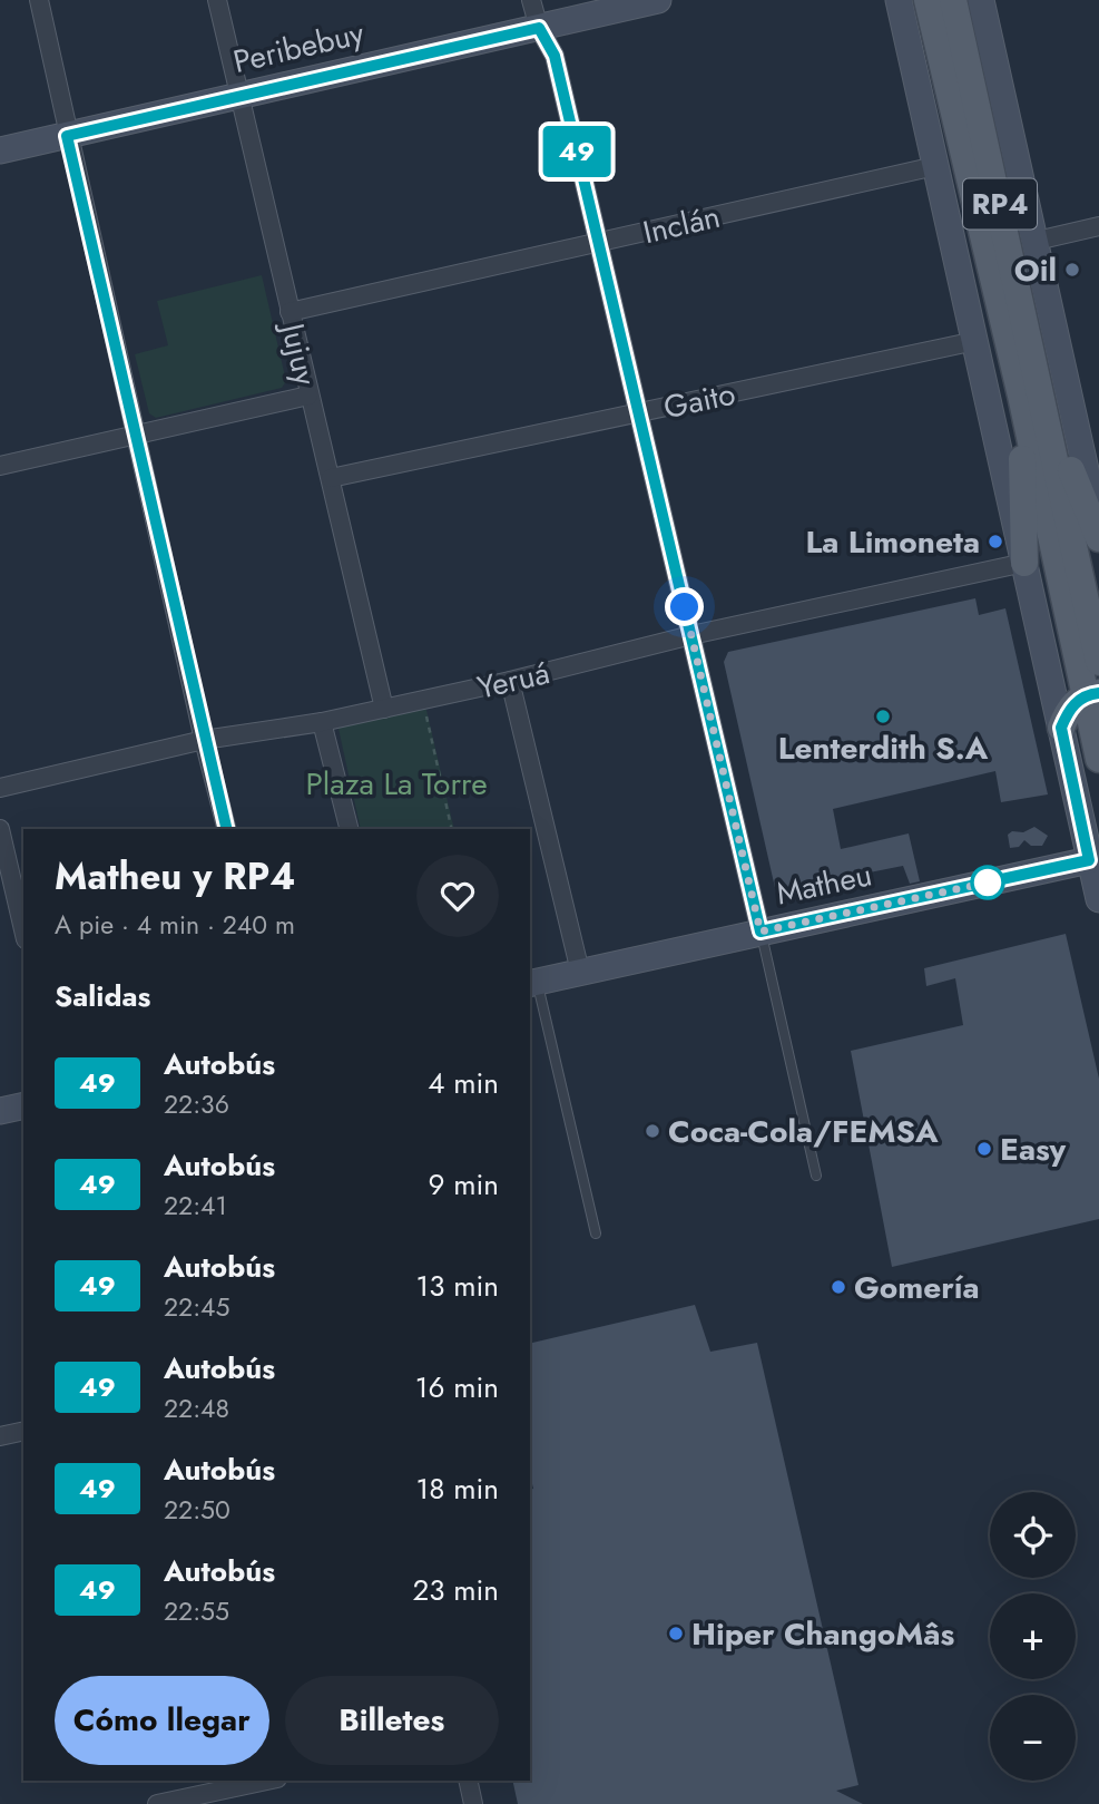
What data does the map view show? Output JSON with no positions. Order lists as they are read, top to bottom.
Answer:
{
  "streets": {
    "main road": ["RP4"],
    "street": [
      "Peribebuy",
      "Inclán",
      "Jujuy",
      "Gaito",
      "Yeruá",
      "Matheu"
    ]
  },
  "crossings": [
    ["Peribebuy", "Jujuy"],
    ["Inclán", "Jujuy"],
    ["Jujuy", "Gaito"],
    ["Jujuy", "Yeruá"]
  ],
  "parks": ["Plaza La Torre"],
  "places": [
    "Oil",
    "La Limoneta",
    "Lenterdith S.A",
    "Coca-Cola/FEMSA",
    "Easy",
    "Gomería",
    "Hiper ChangoMâs"
  ],
  "lines": ["bus line 49"],
  "page": {
    "on_map": "49",
    "heading": [
      ["Matheu y RP4", "A pie · 4 min · 240 m"],
      "Salidas"
    ],
    "list": [
      {
        "mark": "49",
        "name": "Autobús",
        "note": "22:36",
        "value": "4 min"
      },
      {
        "mark": "49",
        "name": "Autobús",
        "note": "22:41",
        "value": "9 min"
      },
      {
        "mark": "49",
        "name": "Autobús",
        "note": "22:45",
        "value": "13 min"
      },
      {
        "mark": "49",
        "name": "Autobús",
        "note": "22:48",
        "value": "16 min"
      },
      {
        "mark": "49",
        "name": "Autobús",
        "note": "22:50",
        "value": "18 min"
      },
      {
        "mark": "49",
        "name": "Autobús",
        "note": "22:55",
        "value": "23 min"
      }
    ],
    "map_buttons": ["+", "−"],
    "buttons": ["Cómo llegar", "Billetes"]
  }
}
